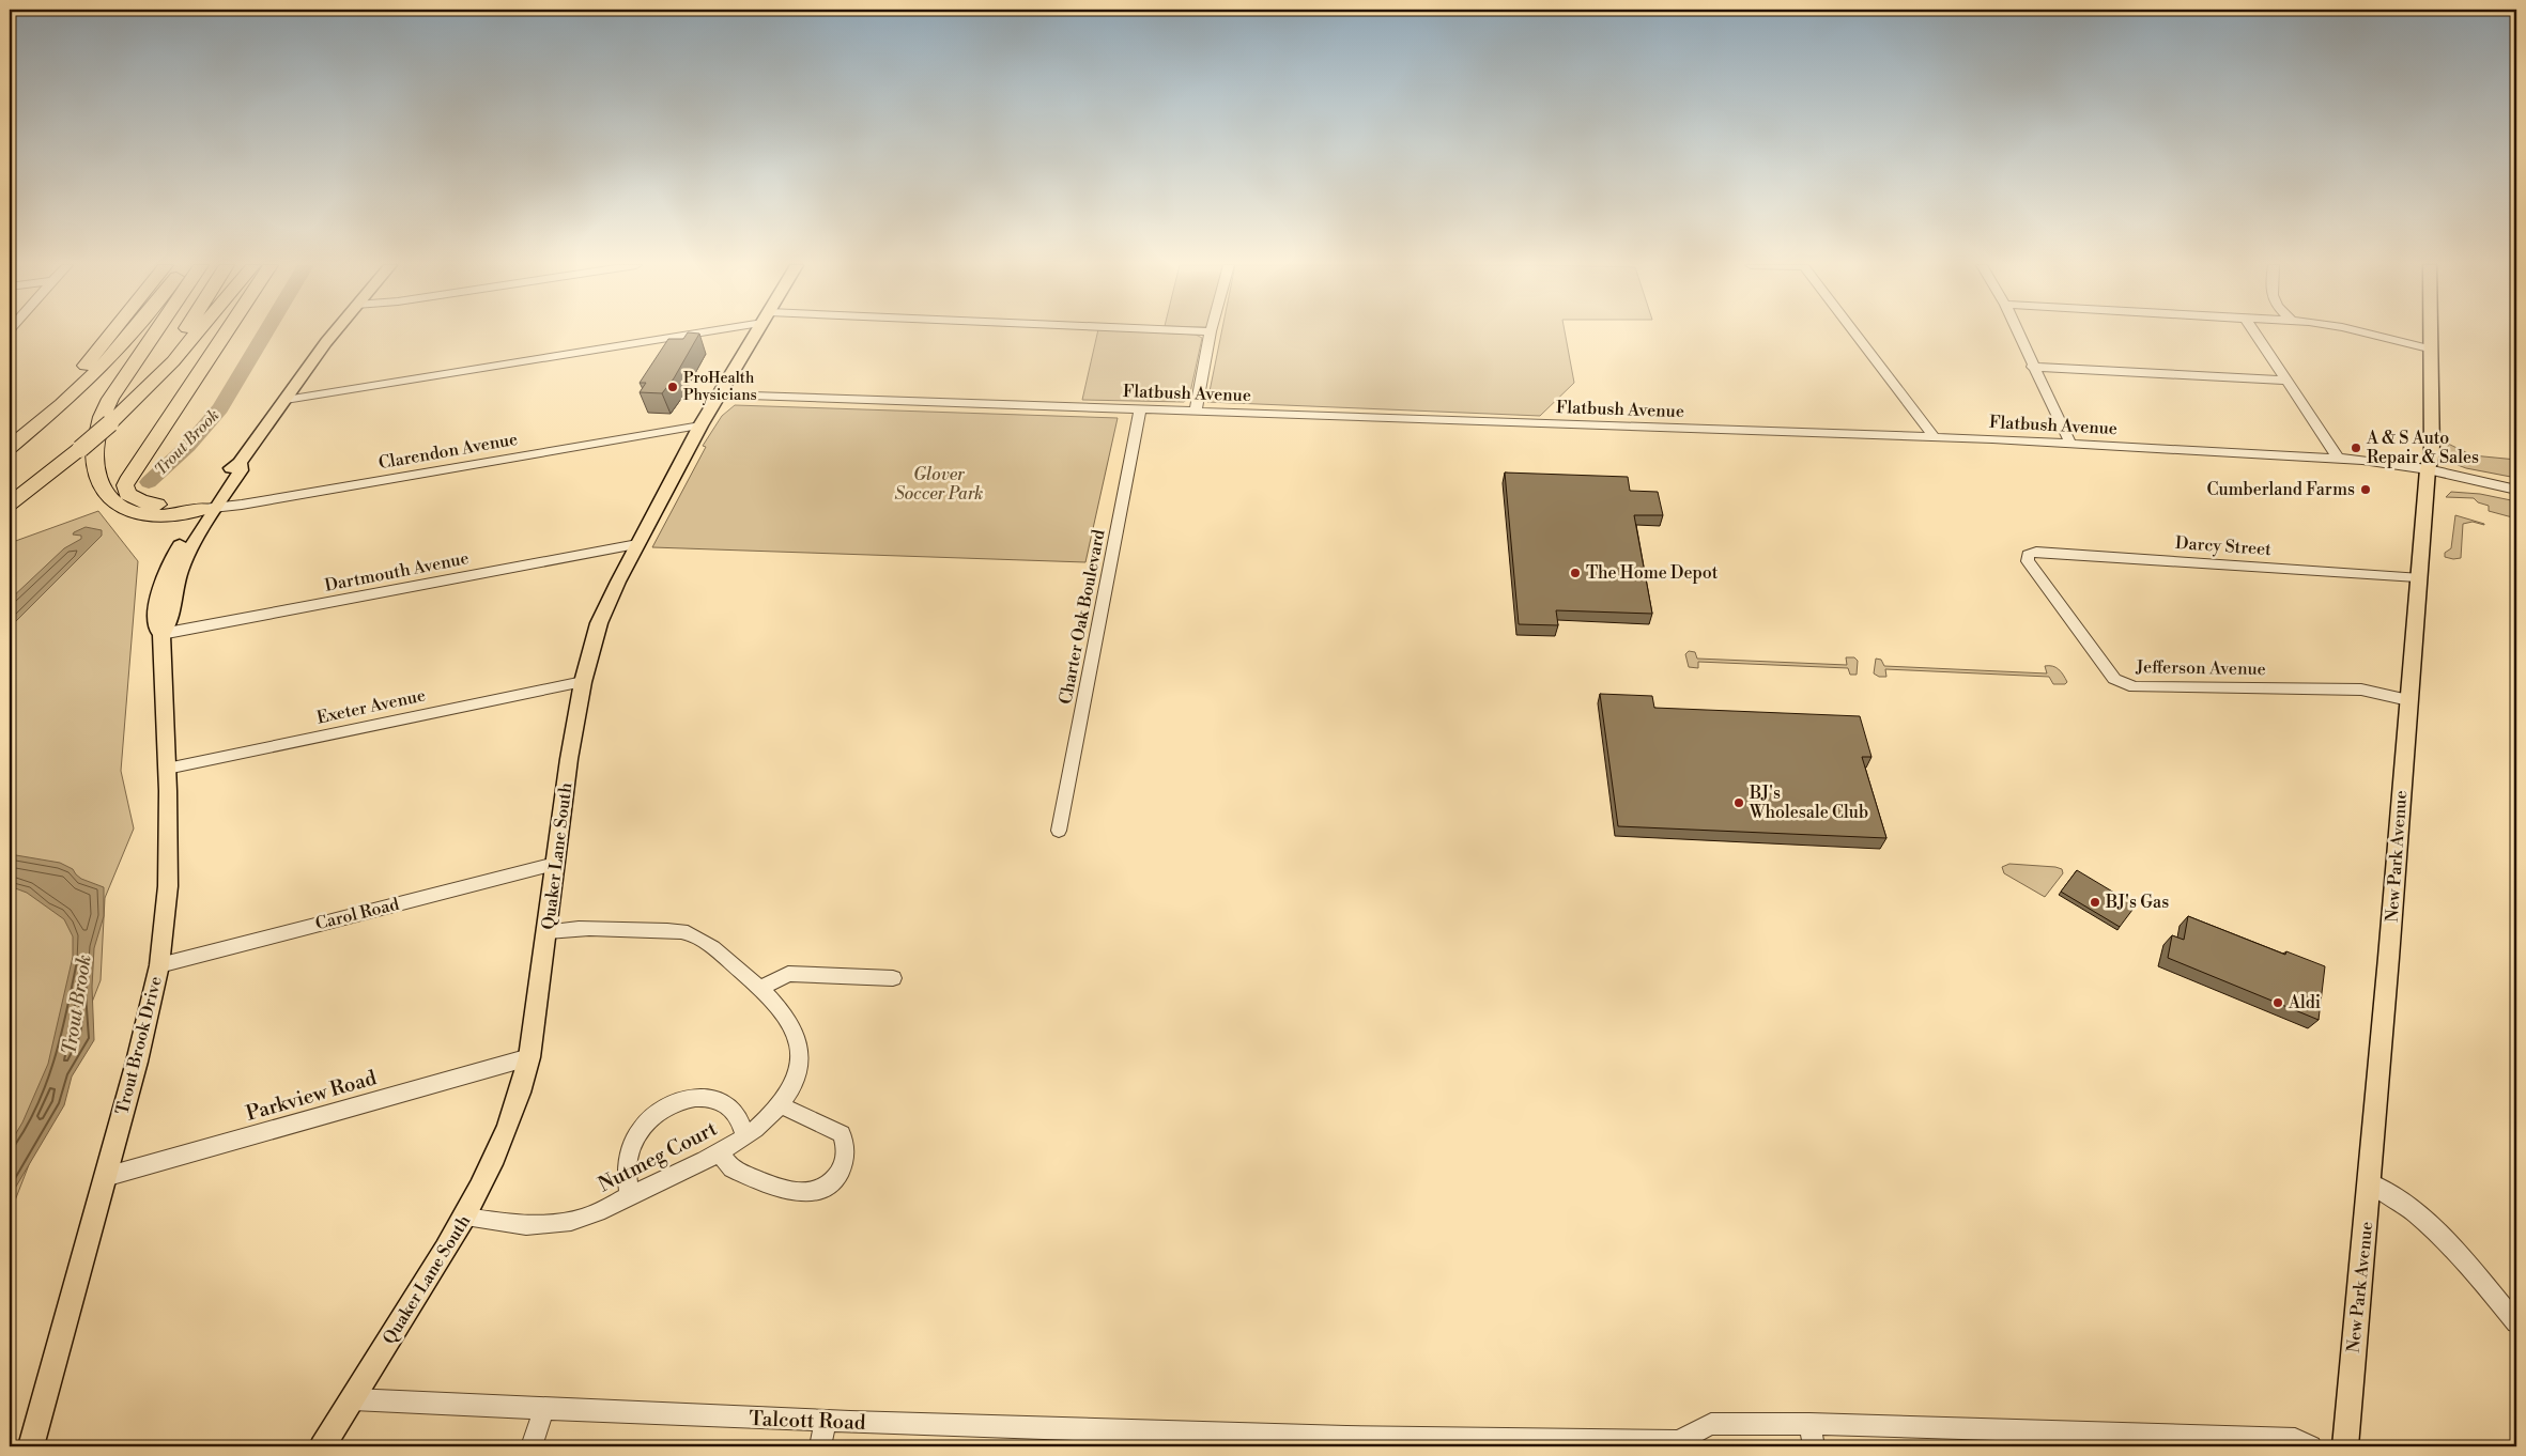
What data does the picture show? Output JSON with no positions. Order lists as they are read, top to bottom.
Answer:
{
  "streets": {
    "main road": ["Quaker Lane South", "New Park Avenue", "Trout Brook Drive"],
    "street": [
      "Flatbush Avenue",
      "Clarendon Avenue",
      "Darcy Street",
      "Dartmouth Avenue",
      "Charter Oak Boulevard",
      "Jefferson Avenue",
      "Exeter Avenue",
      "Carol Road",
      "Parkview Road",
      "Nutmeg Court",
      "Talcott Road"
    ]
  },
  "crossings": [
    ["Flatbush Avenue", "Charter Oak Boulevard"],
    ["Flatbush Avenue", "Quaker Lane South"],
    ["Flatbush Avenue", "New Park Avenue"],
    ["Clarendon Avenue", "Quaker Lane South"],
    ["Clarendon Avenue", "Trout Brook Drive"],
    ["Darcy Street", "Jefferson Avenue"],
    ["Darcy Street", "New Park Avenue"],
    ["Dartmouth Avenue", "Quaker Lane South"],
    ["Dartmouth Avenue", "Trout Brook Drive"],
    ["Jefferson Avenue", "New Park Avenue"],
    ["Exeter Avenue", "Quaker Lane South"],
    ["Exeter Avenue", "Trout Brook Drive"],
    ["Quaker Lane South", "Carol Road"],
    ["Quaker Lane South", "Parkview Road"],
    ["Quaker Lane South", "Nutmeg Court"],
    ["Quaker Lane South", "Talcott Road"],
    ["Carol Road", "Trout Brook Drive"],
    ["Trout Brook Drive", "Parkview Road"]
  ],
  "water": ["Trout Brook"],
  "parks": ["Glover Soccer Park"],
  "places": [
    "ProHealth Physicians",
    "A & S Auto Repair & Sales",
    "Cumberland Farms",
    "The Home Depot",
    "BJ's Wholesale Club",
    "BJ's Gas",
    "Aldi"
  ]
}
